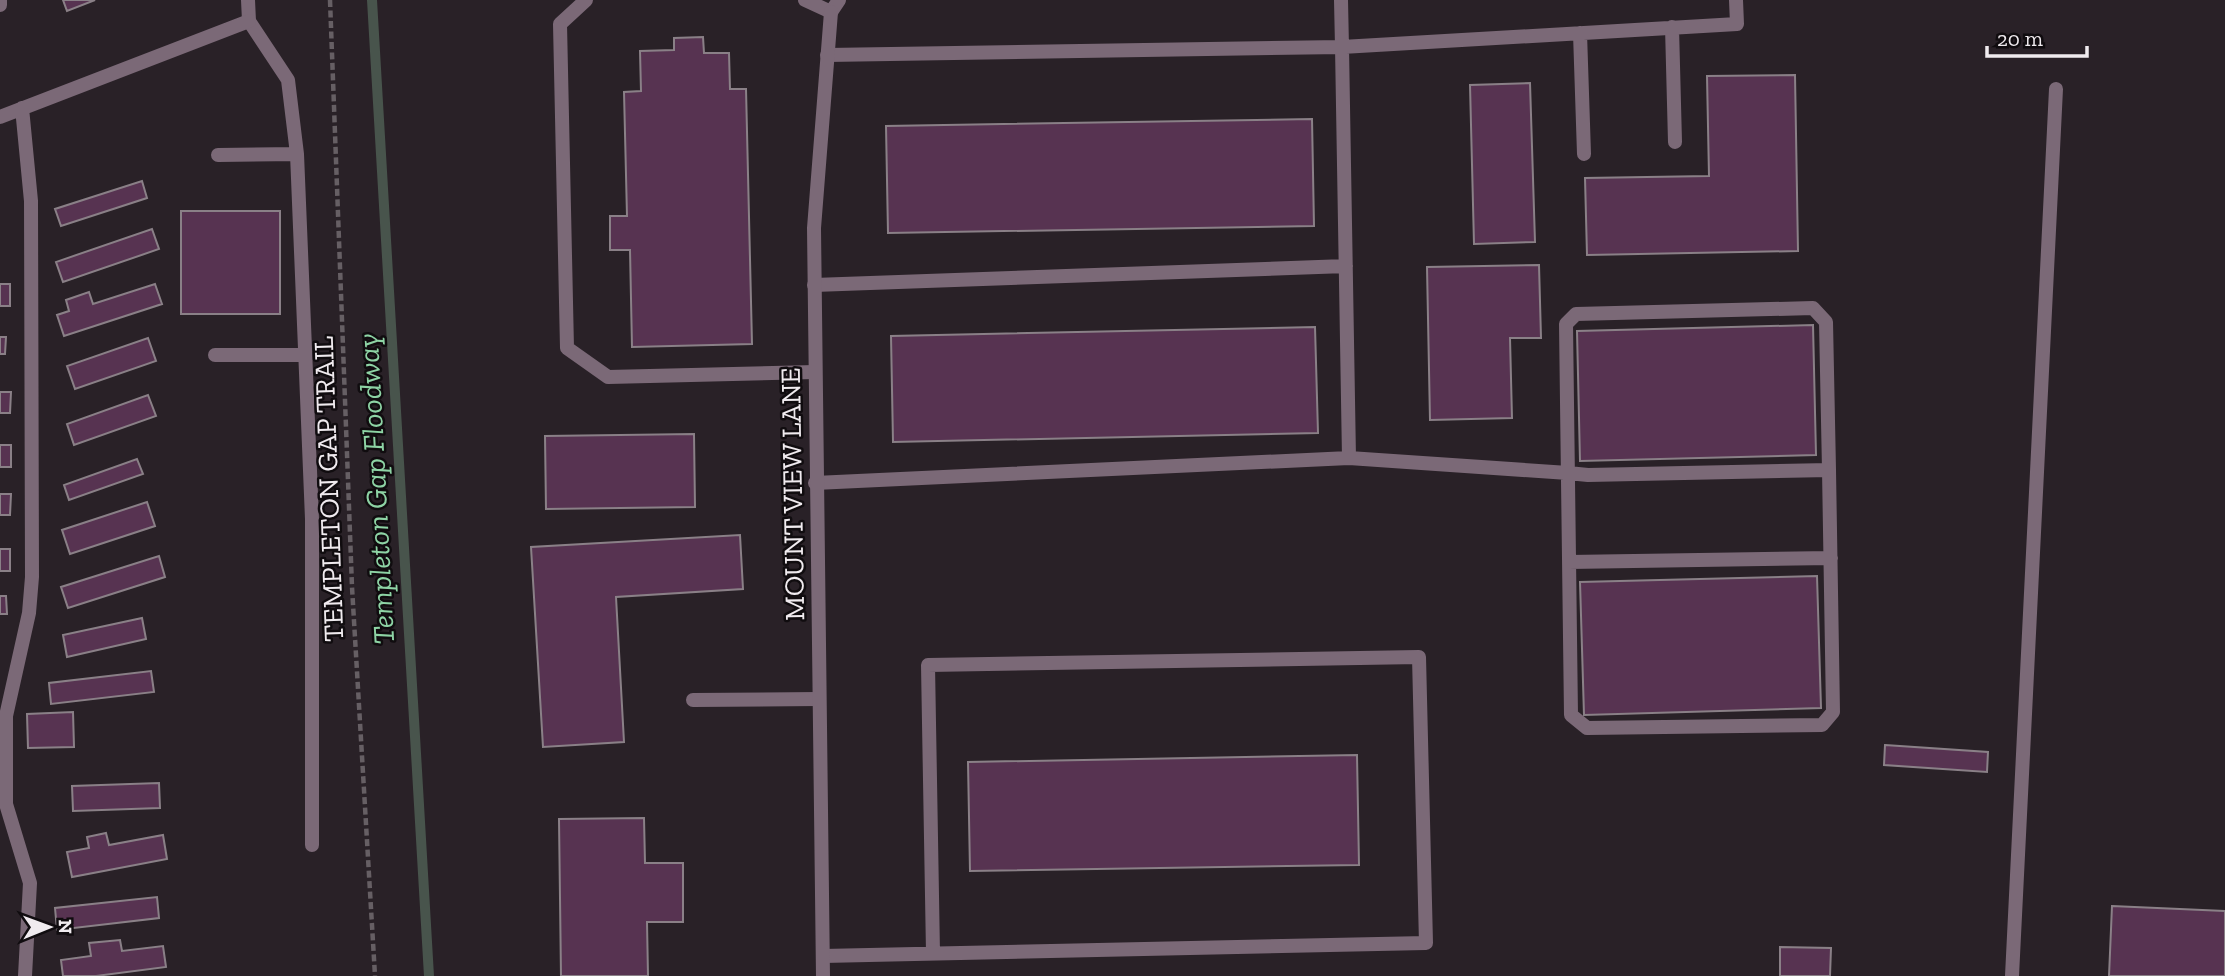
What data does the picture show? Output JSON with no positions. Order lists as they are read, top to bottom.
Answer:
{
  "streets": {
    "street": ["MOUNT VIEW LANE"],
    "path": ["TEMPLETON GAP TRAIL"]
  },
  "water": ["Templeton Gap Floodway"],
  "scale_bar": "20 m",
  "north": "right"
}
